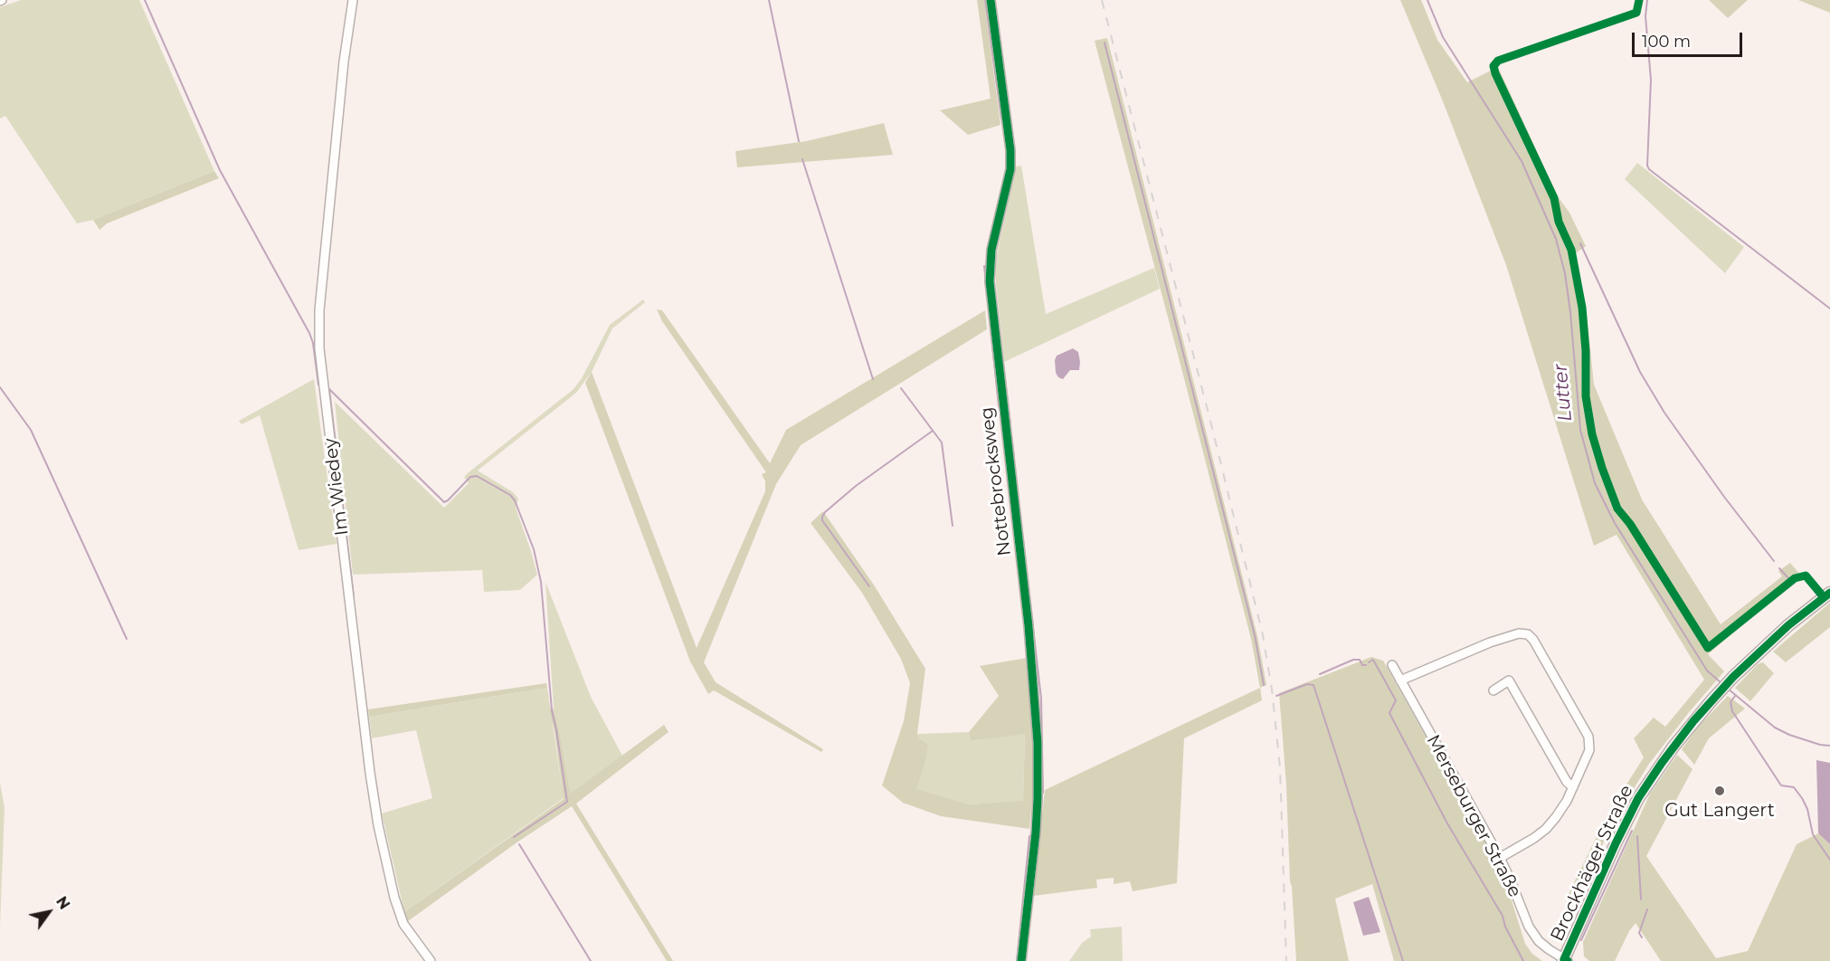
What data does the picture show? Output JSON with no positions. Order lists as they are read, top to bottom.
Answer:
{
  "streets": {
    "main road": ["Brockhäger Straße"],
    "street": ["Nottebrocksweg", "Im Wiedey", "Merseburger Straße"]
  },
  "crossings": [
    ["Merseburger Straße", "Brockhäger Straße"]
  ],
  "water": ["Lutter"],
  "places": ["Gut Langert"],
  "scale_bar": "100 m",
  "north": "top right"
}
